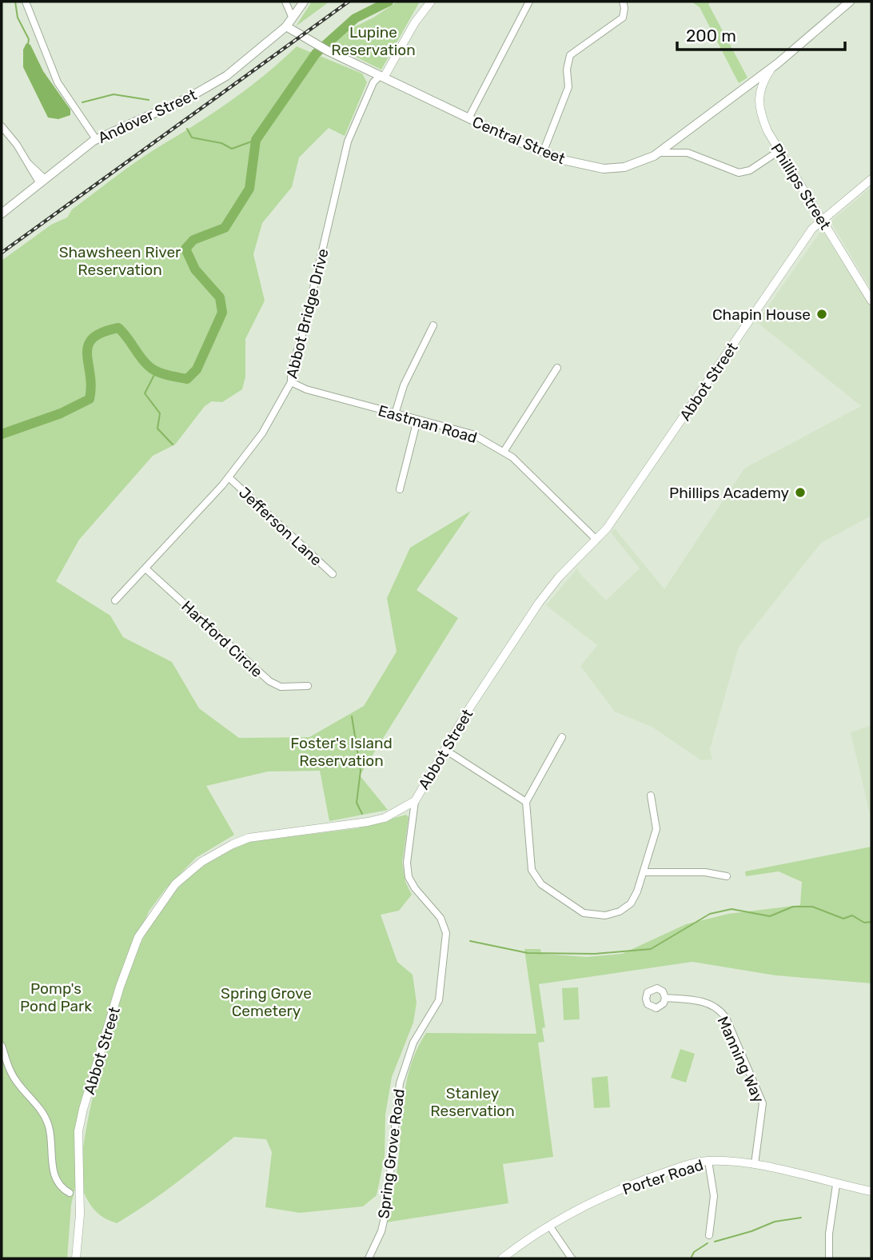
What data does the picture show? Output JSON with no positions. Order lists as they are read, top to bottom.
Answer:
{
  "streets": {
    "main road": ["Andover Street", "Central Street"],
    "street": [
      "Phillips Street",
      "Abbot Bridge Drive",
      "Abbot Street",
      "Eastman Road",
      "Jefferson Lane",
      "Hartford Circle",
      "Manning Way",
      "Spring Grove Road",
      "Porter Road"
    ]
  },
  "crossings": [
    ["Andover Street", "Central Street"],
    ["Central Street", "Phillips Street"],
    ["Central Street", "Abbot Bridge Drive"],
    ["Phillips Street", "Abbot Street"],
    ["Abbot Bridge Drive", "Eastman Road"],
    ["Abbot Bridge Drive", "Jefferson Lane"],
    ["Abbot Bridge Drive", "Hartford Circle"],
    ["Abbot Street", "Eastman Road"],
    ["Abbot Street", "Spring Grove Road"],
    ["Manning Way", "Porter Road"]
  ],
  "parks": [
    "Lupine Reservation",
    "Shawsheen River Reservation",
    "Foster's Island Reservation",
    "Pomp's Pond Park",
    "Spring Grove Cemetery",
    "Stanley Reservation"
  ],
  "places": ["Chapin House", "Phillips Academy"],
  "scale_bar": "200 m"
}
